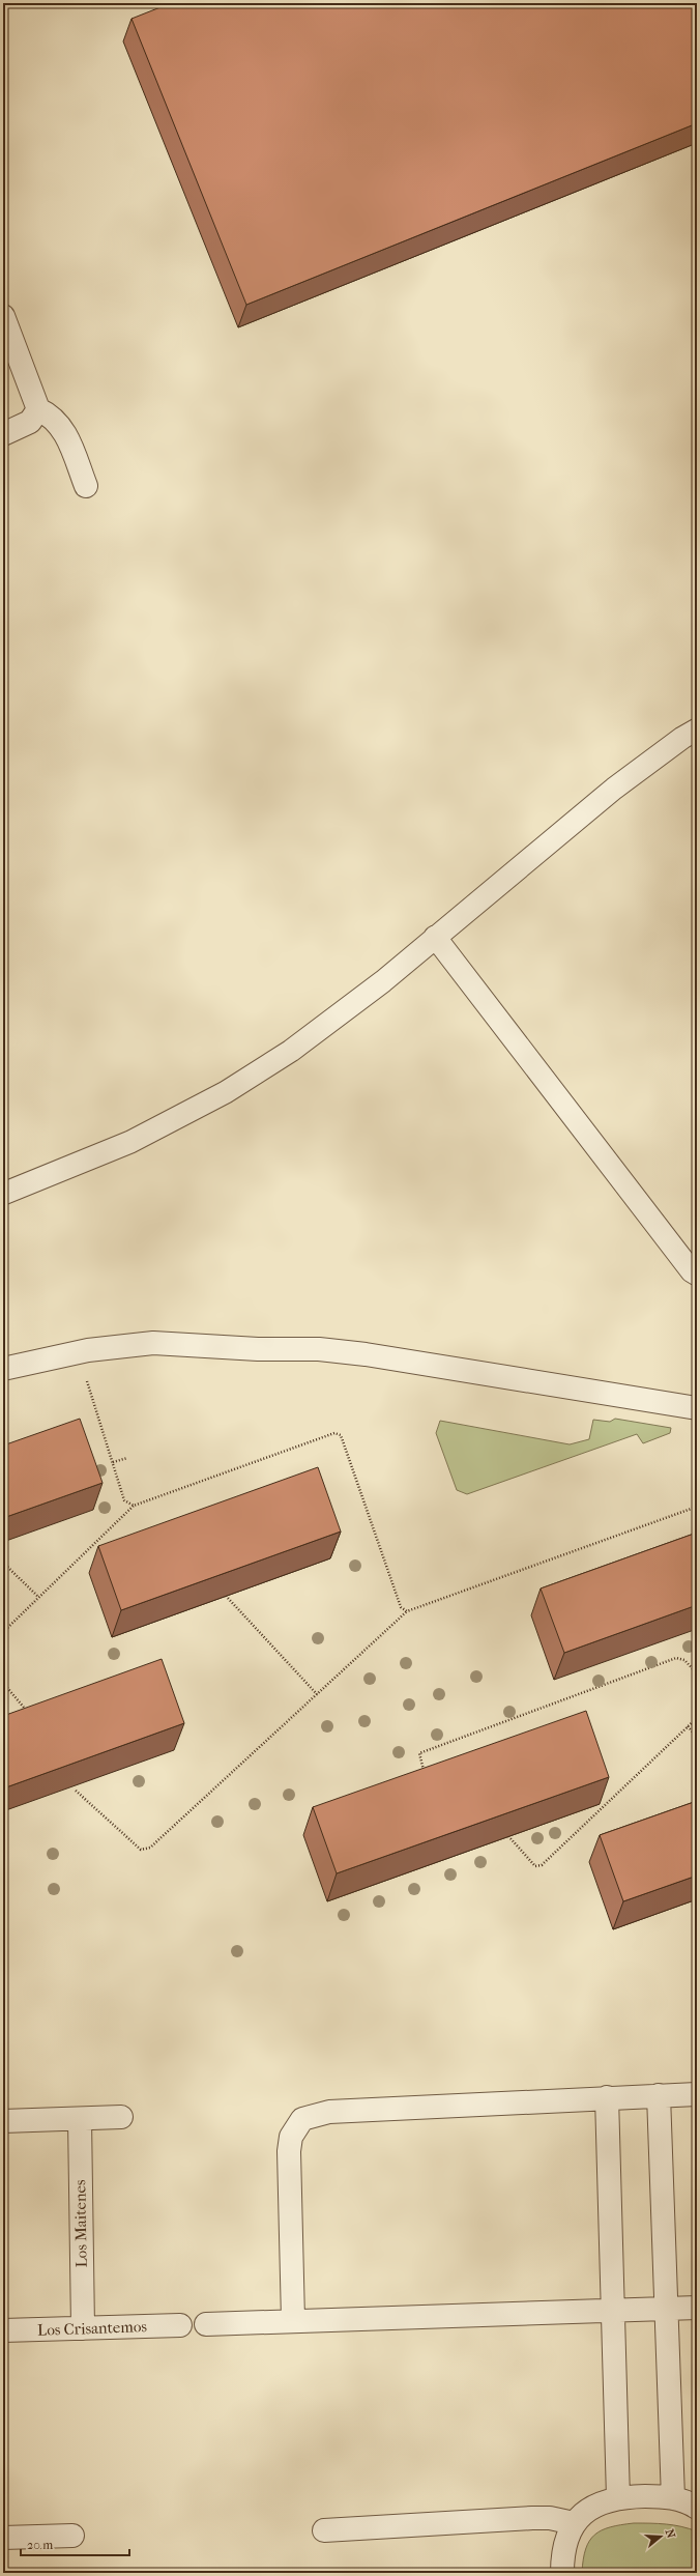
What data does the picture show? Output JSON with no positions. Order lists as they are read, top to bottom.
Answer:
{
  "streets": {
    "street": ["Los Maitenes", "Los Crisantemos"]
  },
  "crossings": [
    ["Los Maitenes", "Los Crisantemos"]
  ],
  "scale_bar": "20 m",
  "north": "right"
}
